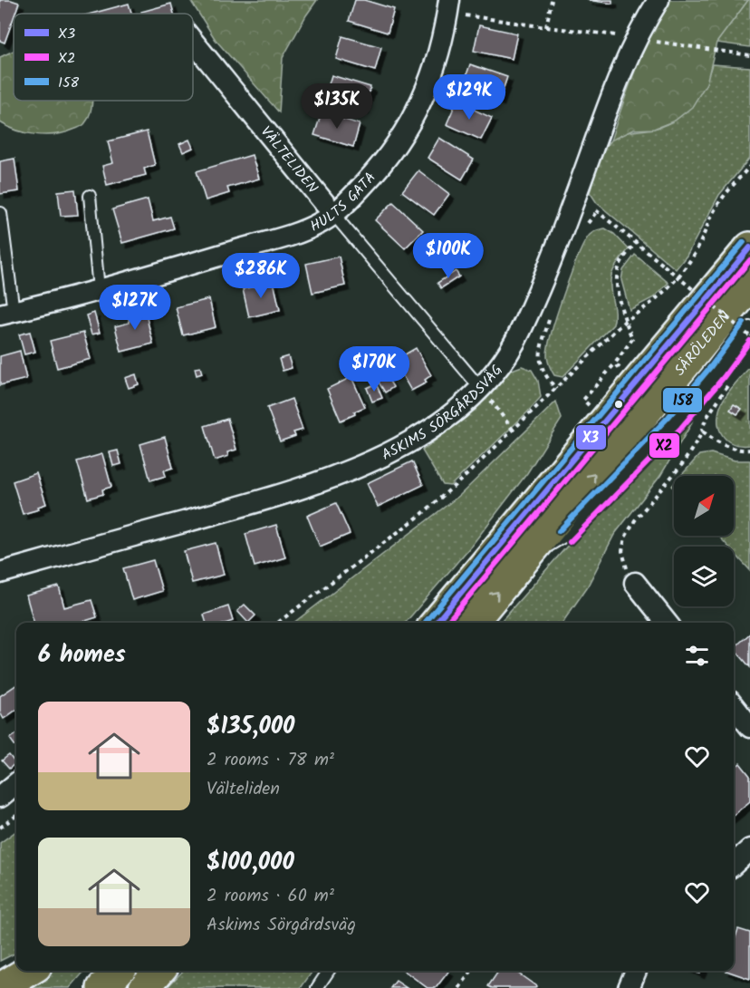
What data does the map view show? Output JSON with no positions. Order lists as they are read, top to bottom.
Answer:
{
  "streets": {
    "main road": ["SÄRÖLEDEN"],
    "street": ["VÄLTELIDEN", "HULTS GATA", "ASKIMS SÖRGÅRDSVÄG"]
  },
  "crossings": [
    ["VÄLTELIDEN", "HULTS GATA"],
    ["VÄLTELIDEN", "ASKIMS SÖRGÅRDSVÄG"]
  ],
  "lines": ["transit line 158", "transit line X3", "transit line X2"],
  "legend": ["X3", "X2", "158"],
  "north": "top right",
  "page": {
    "price": [
      "$129K",
      "$135K",
      "$100K",
      "$286K",
      "$127K",
      "$170K"
    ],
    "heading": "6 homes",
    "list": [
      {
        "name": "$135,000",
        "note": "2 rooms · 78 m² · Välteliden"
      },
      {
        "name": "$100,000",
        "note": "2 rooms · 60 m² · Askims Sörgårdsväg"
      }
    ]
  }
}
